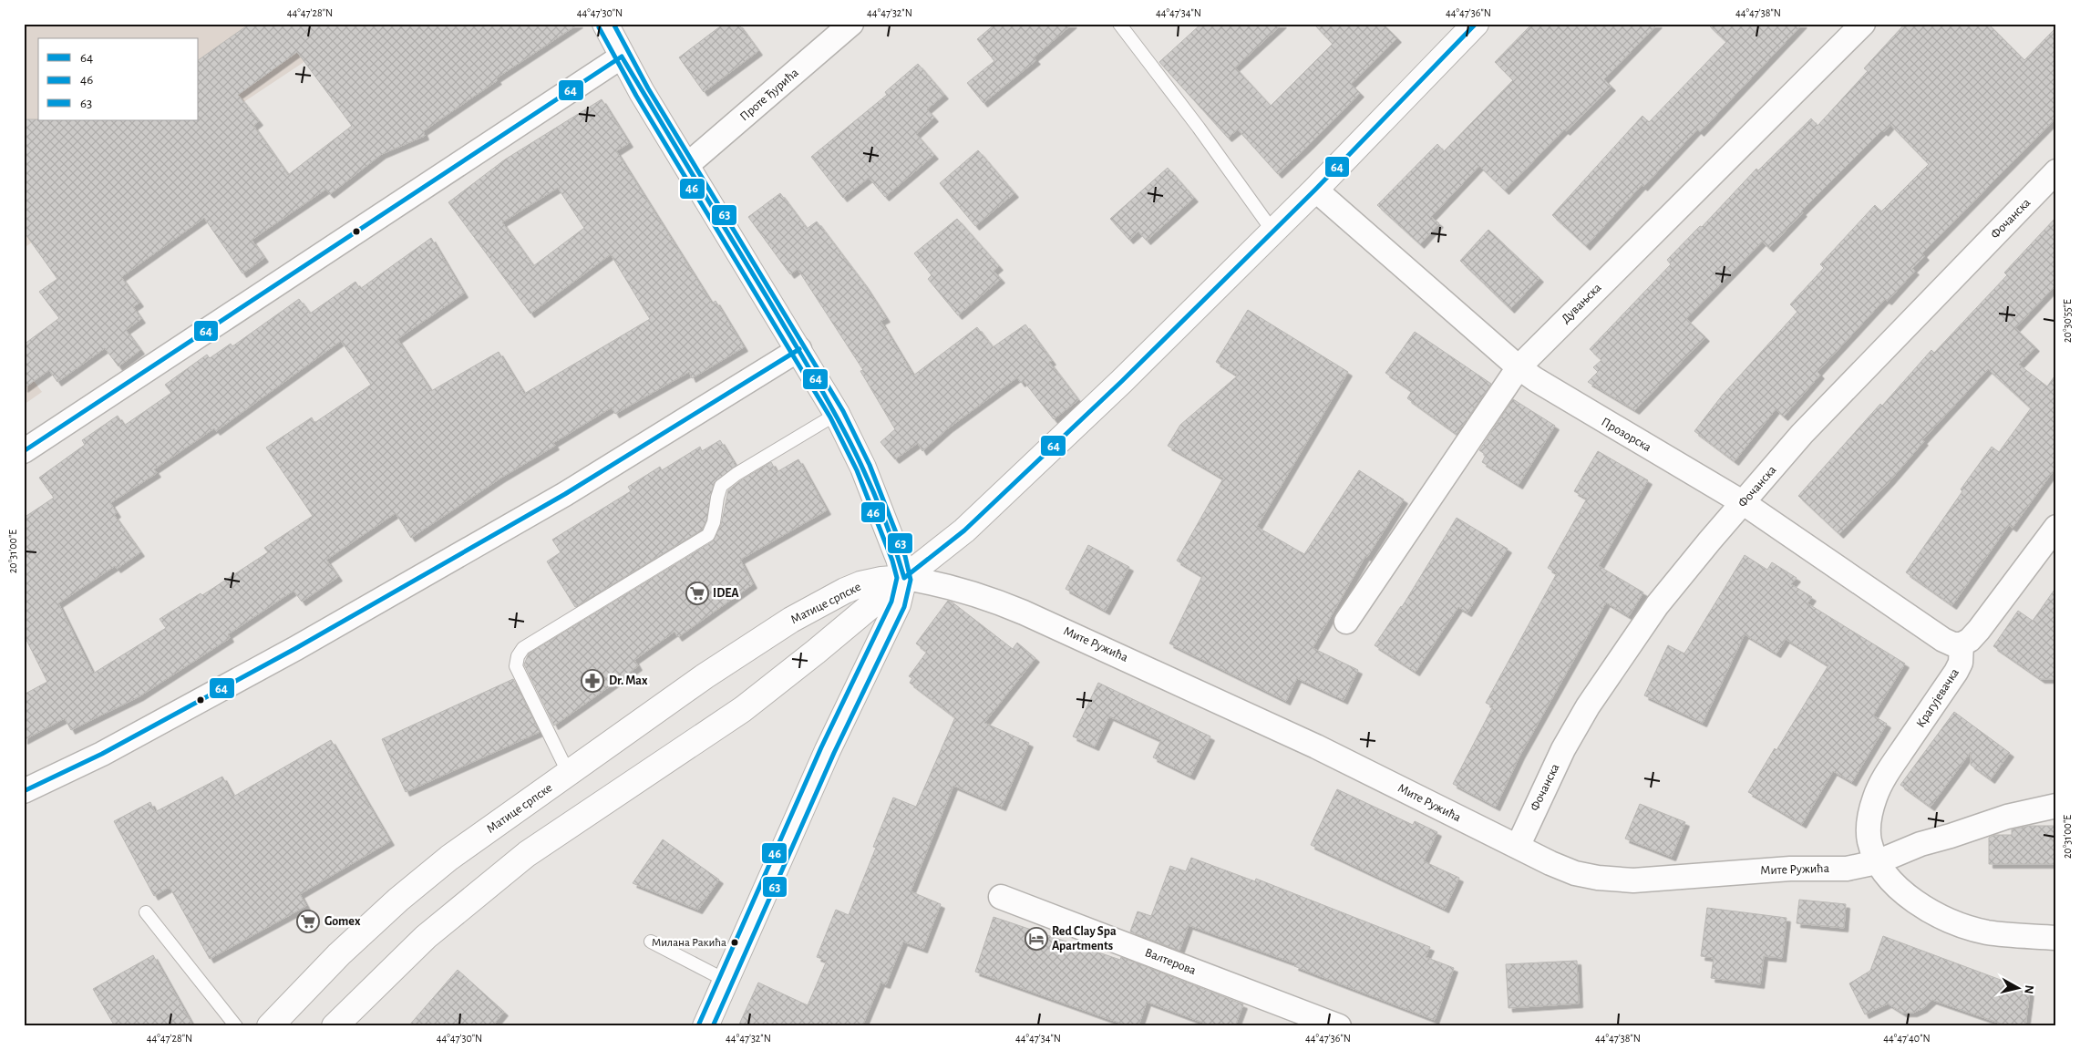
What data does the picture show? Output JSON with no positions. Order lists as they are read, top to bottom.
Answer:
{
  "streets": {
    "main road": ["Матице српске"],
    "street": [
      "Проте Ђурића",
      "Фочанска",
      "Дувањска",
      "Прозорска",
      "Мите Ружића",
      "Крагујевачка",
      "Валтерова"
    ]
  },
  "crossings": [
    ["Фочанска", "Прозорска"],
    ["Фочанска", "Мите Ружића"],
    ["Дувањска", "Прозорска"],
    ["Прозорска", "Крагујевачка"],
    ["Матице српске", "Мите Ружића"],
    ["Мите Ружића", "Крагујевачка"]
  ],
  "places": {
    "supermarket": ["IDEA", "Gomex"],
    "pharmacy": ["Dr. Max"],
    "hotel": ["Red Clay Spa Apartments"],
    "other": ["Милана Ракића"]
  },
  "lines": ["transit line 64", "transit line 63", "transit line 46"],
  "legend": ["64", "46", "63"],
  "north": "right",
  "coordinates": [
    "44°47'28\"N",
    "44°47'30\"N",
    "44°47'32\"N",
    "44°47'34\"N",
    "44°47'36\"N",
    "44°47'38\"N",
    "20°30'55\"E",
    "20°31'00\"E",
    "44°47'40\"N"
  ]
}
